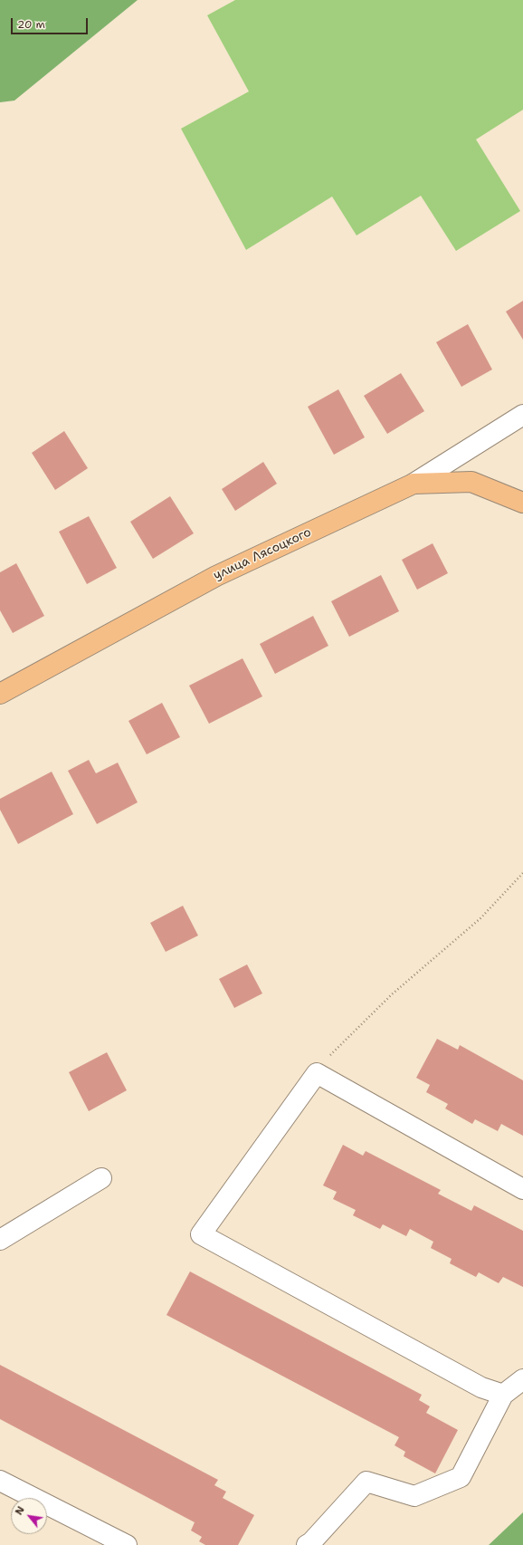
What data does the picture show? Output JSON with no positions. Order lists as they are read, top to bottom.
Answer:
{
  "streets": {
    "main road": ["улица Лясоцкого"]
  },
  "scale_bar": "20 m",
  "north": "top left"
}
